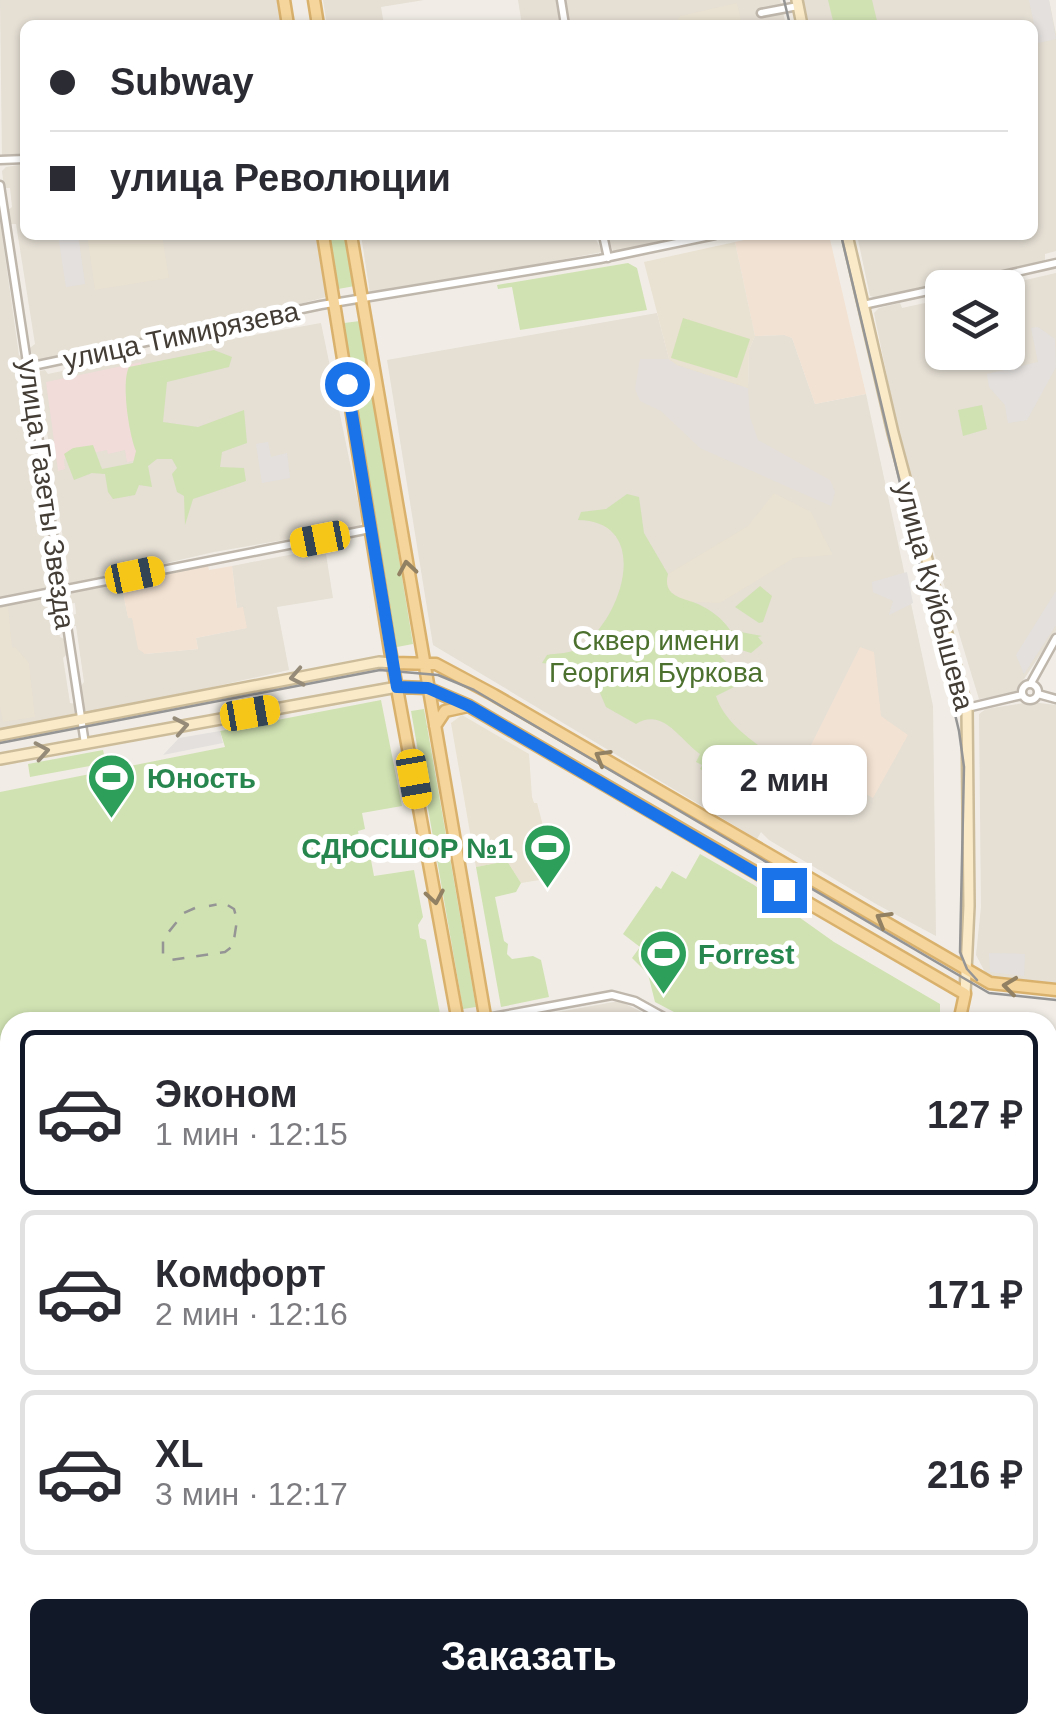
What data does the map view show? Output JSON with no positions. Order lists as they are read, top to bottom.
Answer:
{
  "streets": {
    "main road": ["улица Куйбышева"],
    "street": ["улица Тимирязева", "улица Газеты Звезда"]
  },
  "crossings": [
    ["улица Тимирязева", "улица Газеты Звезда"]
  ],
  "parks": ["Сквер имени Георгия Буркова"],
  "places": {
    "sports": ["Юность", "СДЮСШОР №1", "Forrest"]
  },
  "page": {
    "banner": ["Subway", "улица Революции"],
    "bubble": "2 мин",
    "list": [
      {
        "name": "Эконом",
        "note": "1 мин · 12:15",
        "value": "127 ₽"
      },
      {
        "name": "Комфорт",
        "note": "2 мин · 12:16",
        "value": "171 ₽"
      },
      {
        "name": "XL",
        "note": "3 мин · 12:17",
        "value": "216 ₽"
      }
    ],
    "buttons": "Заказать"
  }
}
